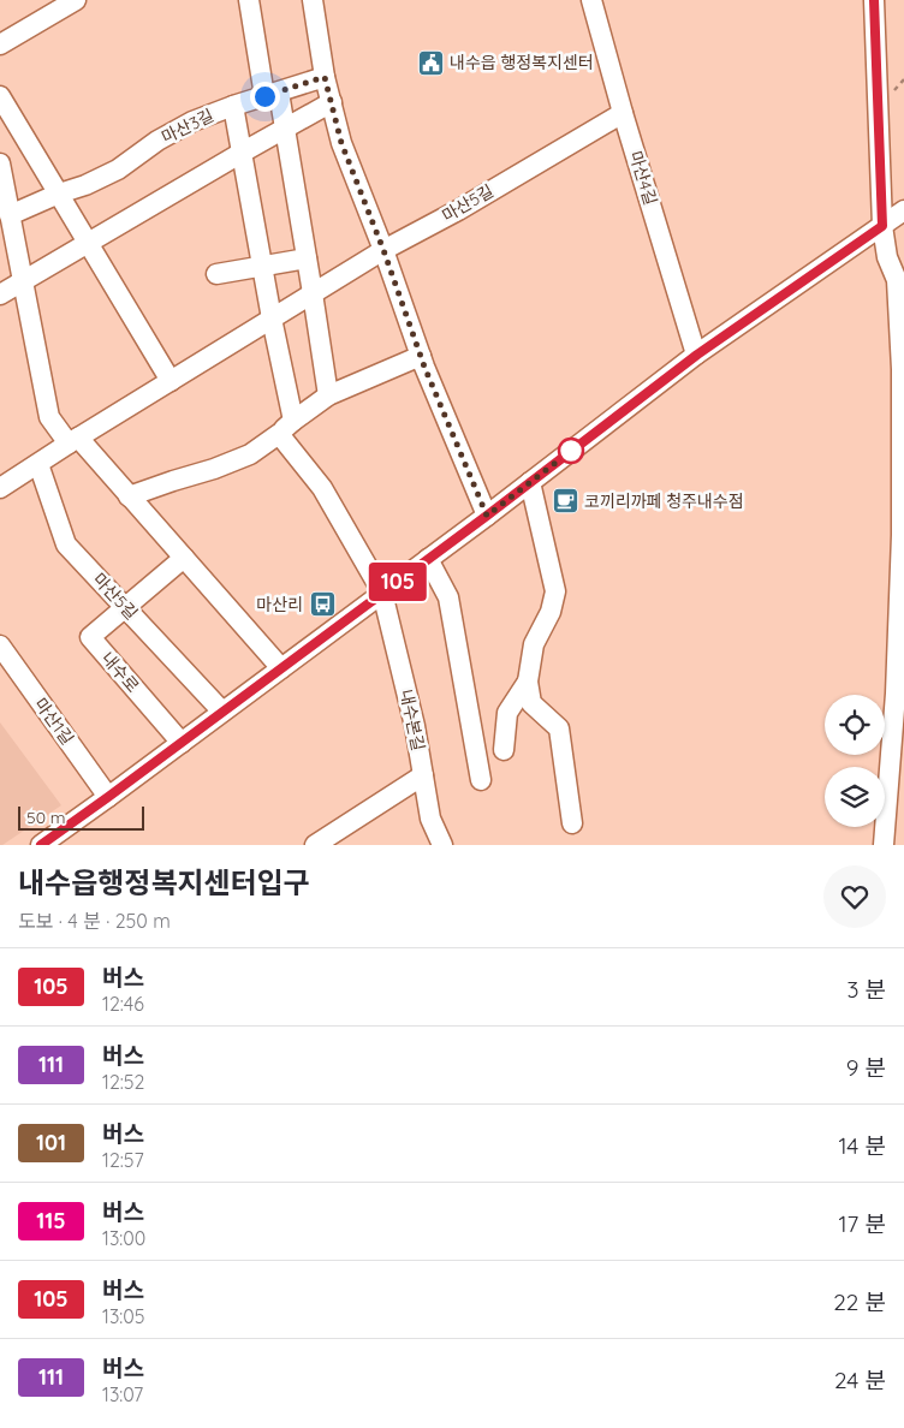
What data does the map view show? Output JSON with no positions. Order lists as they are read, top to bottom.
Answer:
{
  "streets": {
    "street": [
      "마산3길",
      "마산4길",
      "마산5길",
      "내수로",
      "내수본길",
      "마산1길"
    ]
  },
  "crossings": [
    ["마산4길", "마산5길"],
    ["마산5길", "내수로"]
  ],
  "places": {
    "public building": ["내수읍 행정복지센터"],
    "cafe": ["코끼리까페 청주내수점"],
    "bus stop": ["마산리"]
  },
  "lines": ["bus line 105"],
  "scale_bar": "50 m",
  "page": {
    "on_map": "105",
    "scale": "50 m",
    "heading": ["내수읍행정복지센터입구", "도보 · 4 분 · 250 m"],
    "list": [
      {
        "mark": "105",
        "name": "버스",
        "note": "12:46",
        "value": "3 분"
      },
      {
        "mark": "111",
        "name": "버스",
        "note": "12:52",
        "value": "9 분"
      },
      {
        "mark": "101",
        "name": "버스",
        "note": "12:57",
        "value": "14 분"
      },
      {
        "mark": "115",
        "name": "버스",
        "note": "13:00",
        "value": "17 분"
      },
      {
        "mark": "105",
        "name": "버스",
        "note": "13:05",
        "value": "22 분"
      },
      {
        "mark": "111",
        "name": "버스",
        "note": "13:07",
        "value": "24 분"
      }
    ]
  }
}
